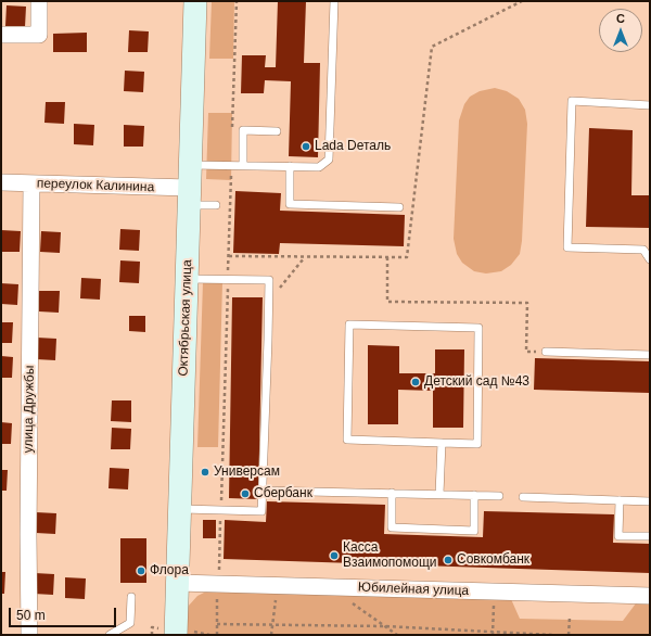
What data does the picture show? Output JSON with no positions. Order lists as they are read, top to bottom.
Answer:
{
  "streets": {
    "street": [
      "переулок Калинина",
      "Октябрьская улица",
      "улица Дружбы",
      "Юбилейная улица"
    ]
  },
  "crossings": [
    ["переулок Калинина", "Октябрьская улица"],
    ["переулок Калинина", "улица Дружбы"],
    ["Октябрьская улица", "Юбилейная улица"]
  ],
  "places": [
    "Lada Dеталь",
    "Детский сад №43",
    "Универсам",
    "Сбербанк",
    "Касса Взаимопомощи",
    "Совкомбанк",
    "Флора"
  ],
  "scale_bar": "50 m",
  "north": "top"
}
